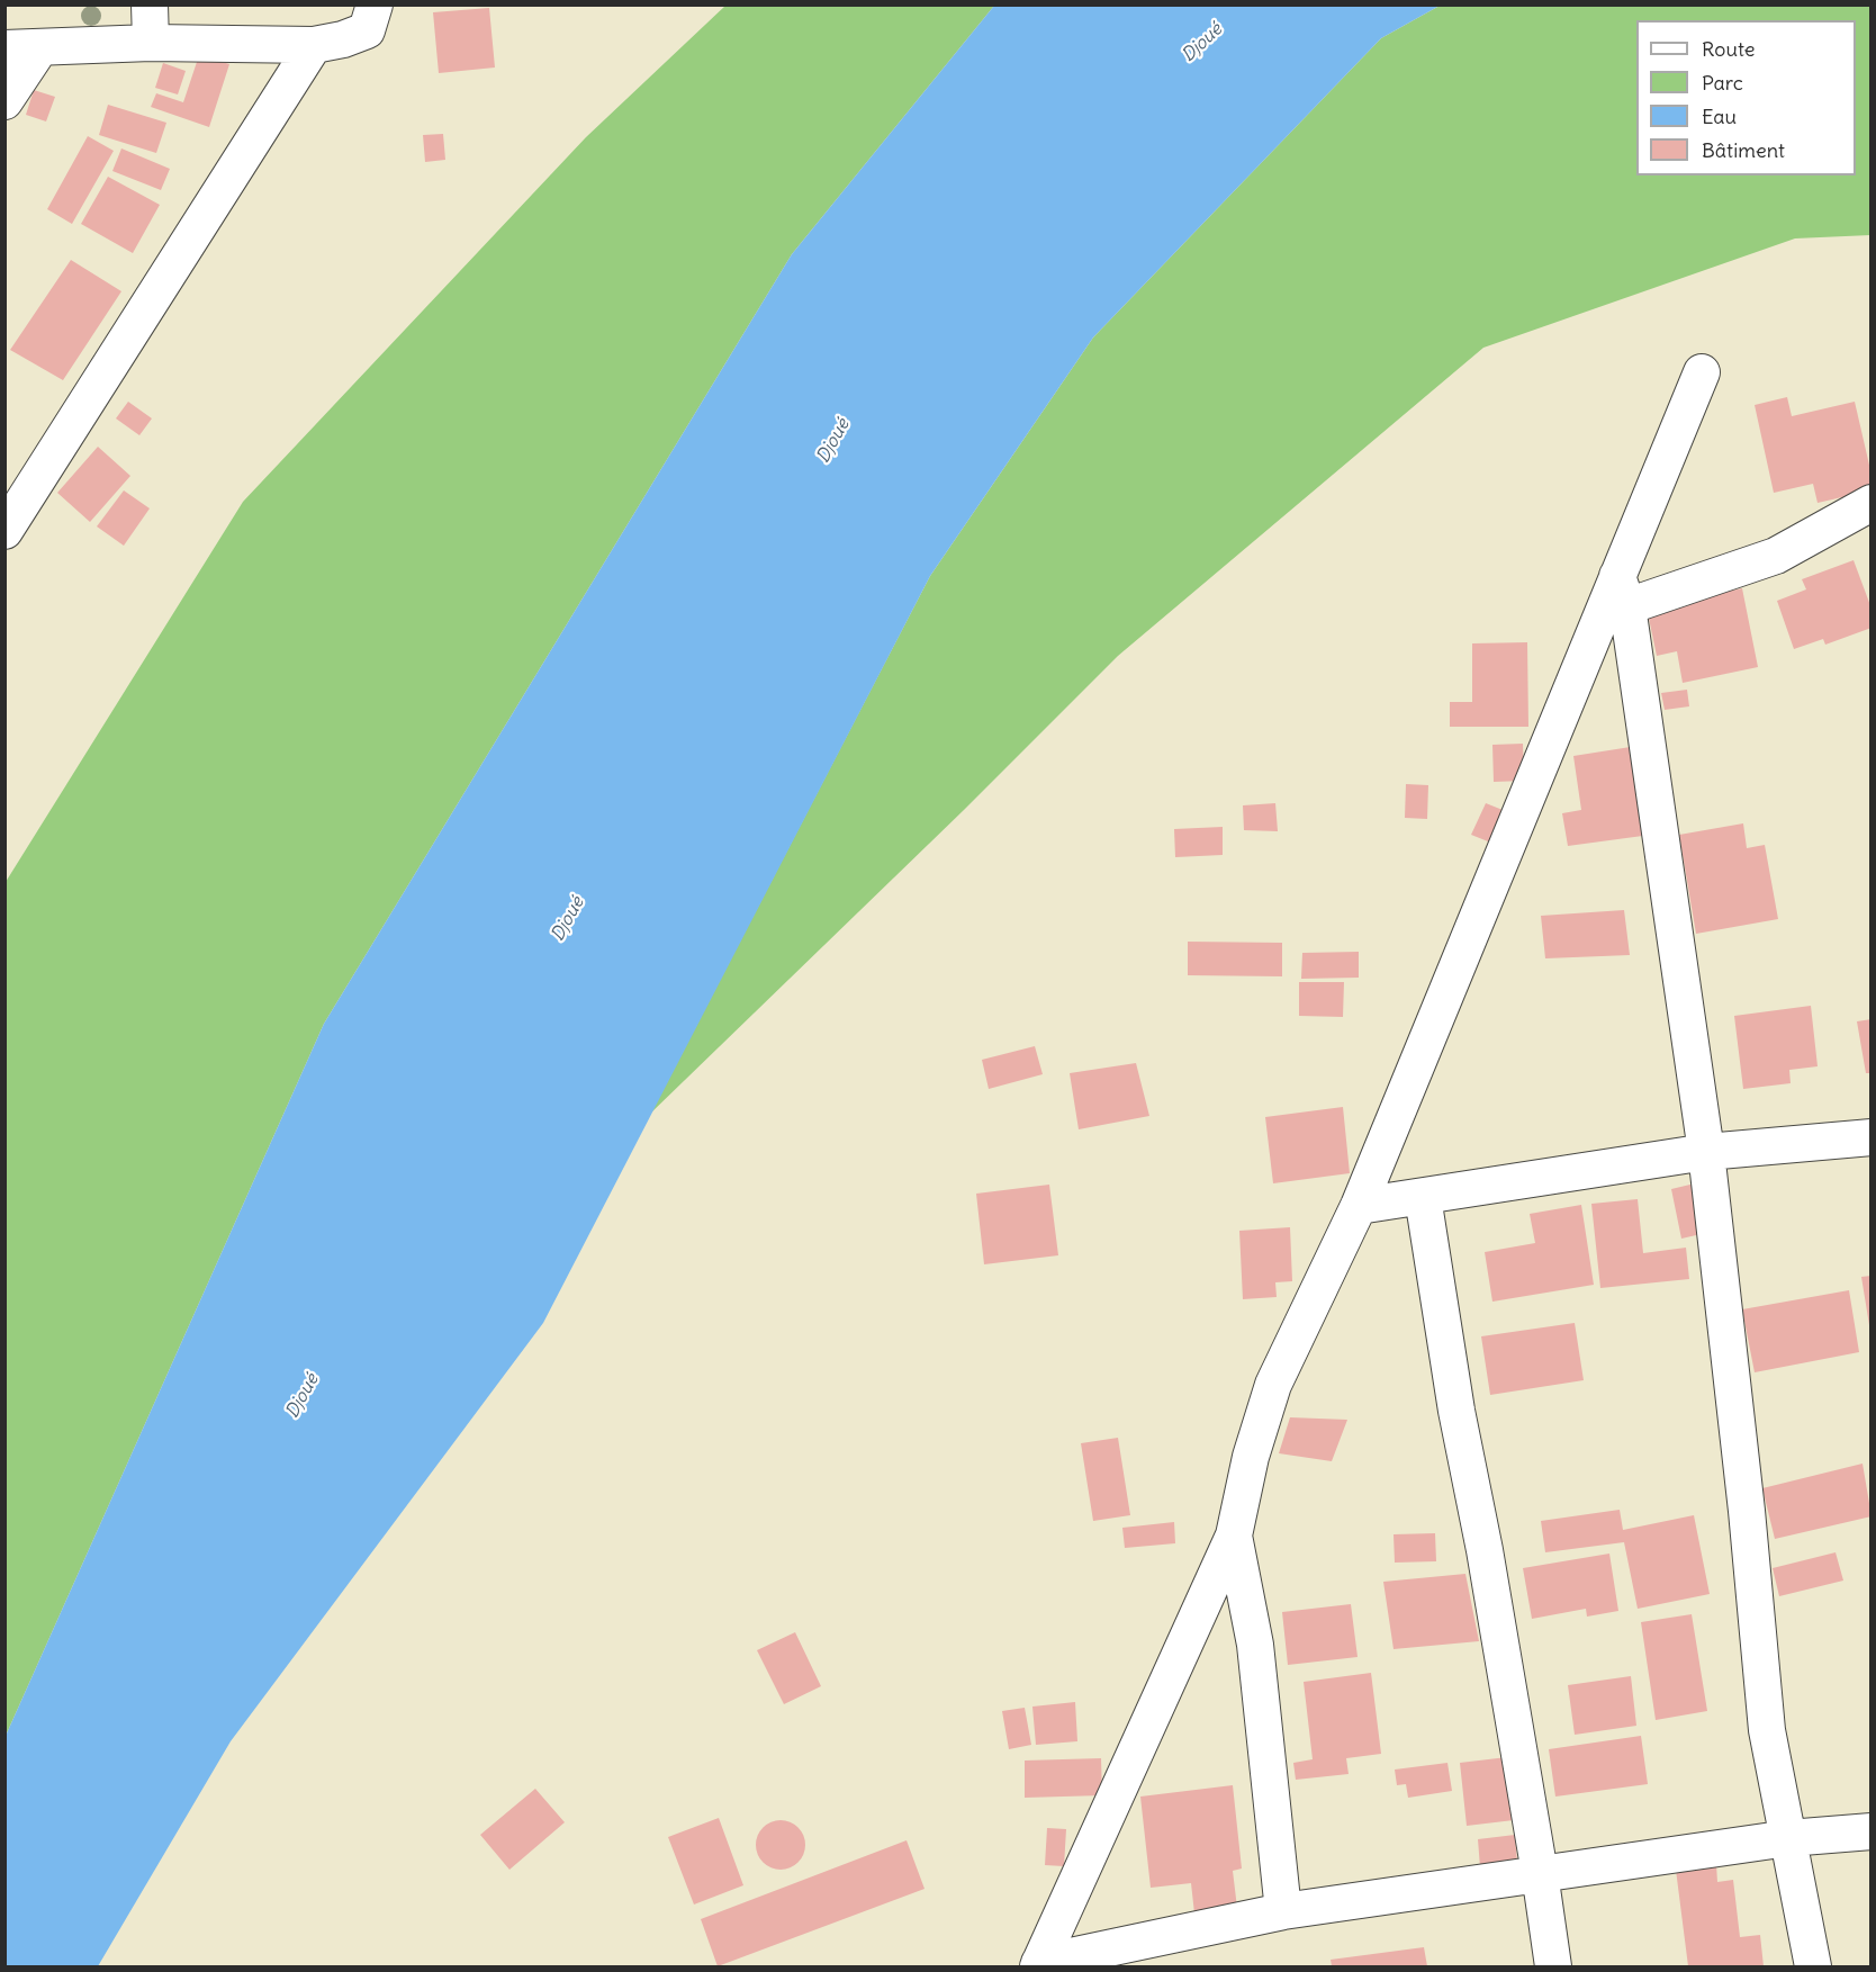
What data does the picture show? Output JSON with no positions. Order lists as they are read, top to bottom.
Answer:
{
  "water": ["Djoué"],
  "legend": [
    "Route",
    "Parc",
    "Eau",
    "Bâtiment"
  ]
}
